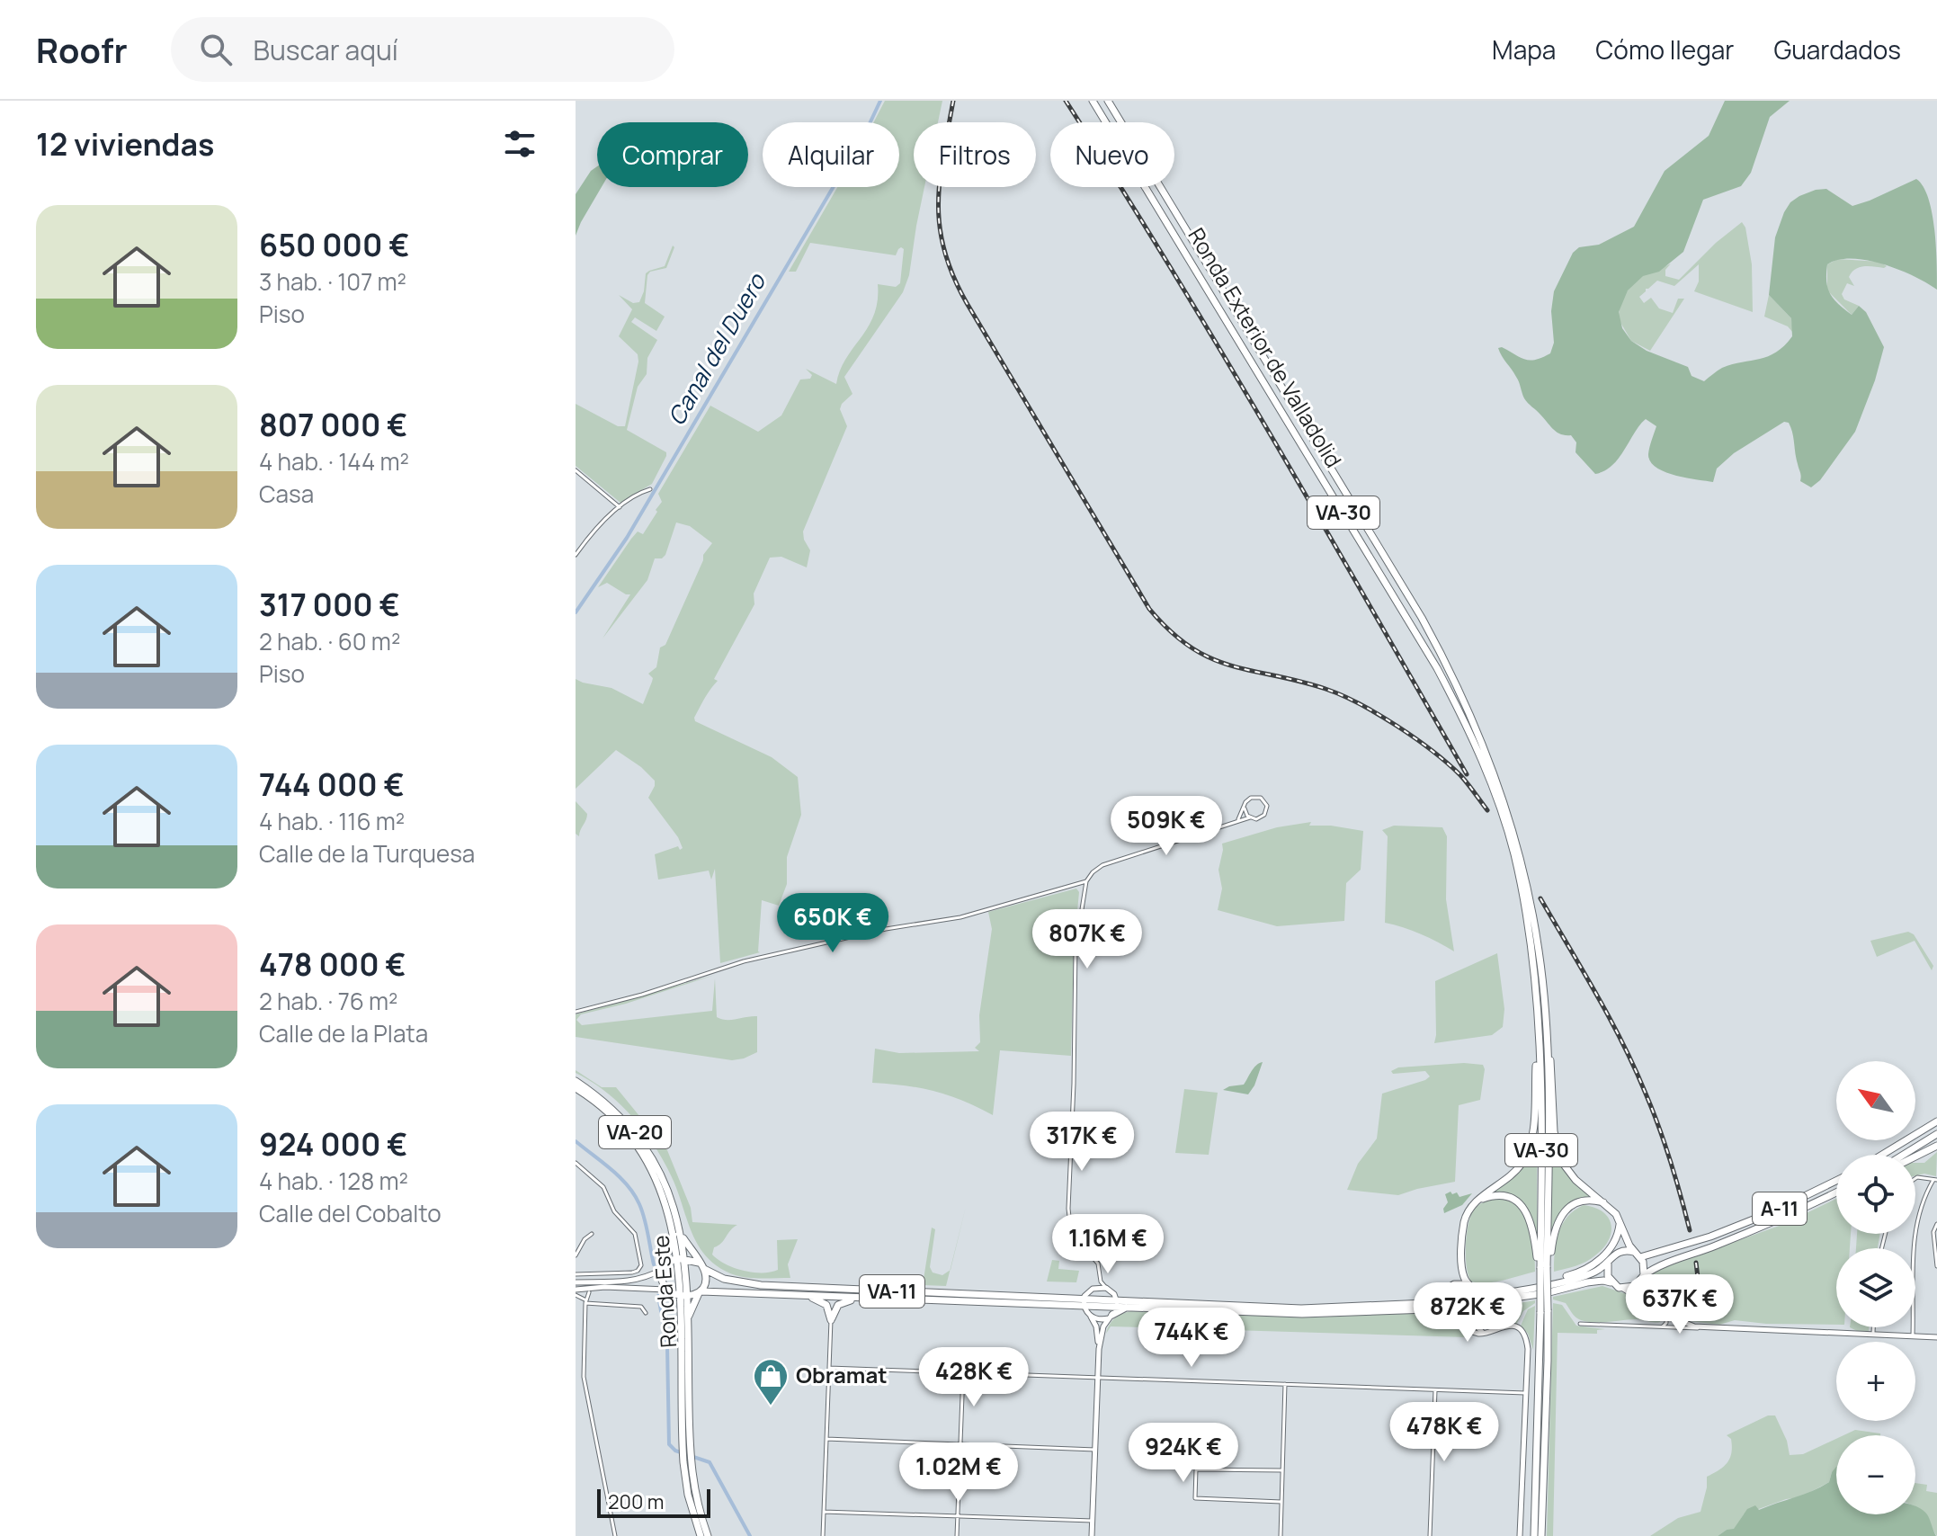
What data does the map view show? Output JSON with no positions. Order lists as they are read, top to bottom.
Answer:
{
  "streets": {
    "highway": [
      "Ronda Exterior de Valladolid",
      "VA-30",
      "VA-20",
      "A-11",
      "Ronda Este",
      "VA-11"
    ]
  },
  "crossings": [
    ["Ronda Este", "VA-11"]
  ],
  "water": ["Canal del Duero"],
  "places": {
    "shop": ["Obramat"]
  },
  "scale_bar": "200 m",
  "north": "top left",
  "page": {
    "header": "Roofr",
    "search": "Buscar aquí",
    "nav": ["Mapa", "Cómo llegar", "Guardados"],
    "heading": "12 viviendas",
    "chip": [
      "Comprar",
      "Alquilar",
      "Filtros",
      "Nuevo"
    ],
    "list": [
      {
        "name": "650 000 €",
        "note": "3 hab. · 107 m² · Piso"
      },
      {
        "name": "807 000 €",
        "note": "4 hab. · 144 m² · Casa"
      },
      {
        "name": "317 000 €",
        "note": "2 hab. · 60 m² · Piso"
      },
      {
        "name": "744 000 €",
        "note": "4 hab. · 116 m² · Calle de la Turquesa"
      },
      {
        "name": "478 000 €",
        "note": "2 hab. · 76 m² · Calle de la Plata"
      },
      {
        "name": "924 000 €",
        "note": "4 hab. · 128 m² · Calle del Cobalto"
      }
    ],
    "price": [
      "509K €",
      "650K €",
      "807K €",
      "317K €",
      "1.16M €",
      "637K €",
      "872K €",
      "744K €",
      "428K €",
      "478K €",
      "924K €",
      "1.02M €"
    ],
    "map_buttons": ["+", "−"],
    "scale": "200 m"
  }
}
